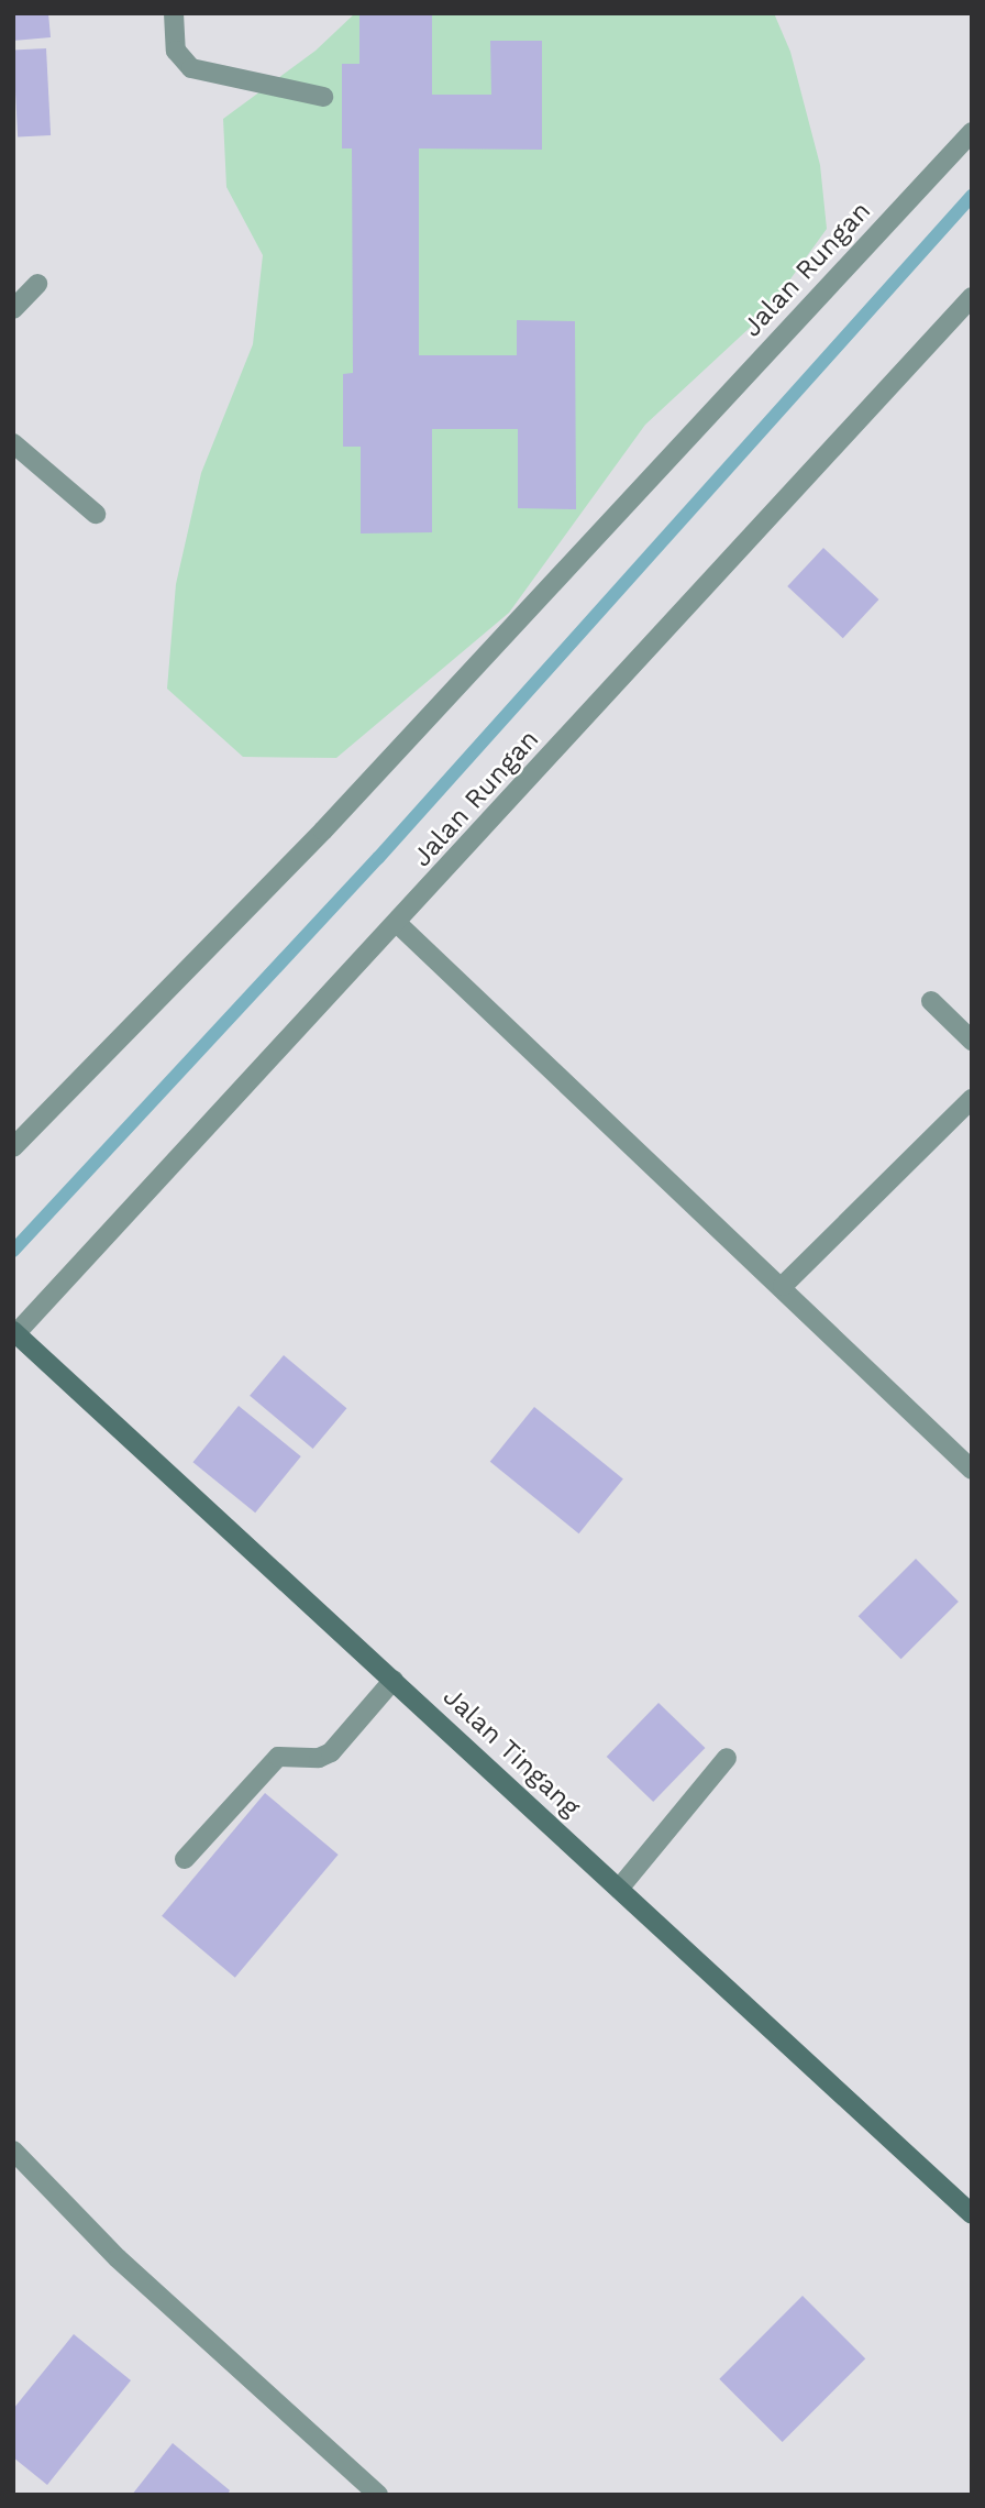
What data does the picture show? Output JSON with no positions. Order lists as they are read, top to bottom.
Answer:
{
  "streets": {
    "main road": ["Jalan Tingang"],
    "street": ["Jalan Rungan"]
  },
  "crossings": [
    ["Jalan Rungan", "Jalan Tingang"]
  ]
}
